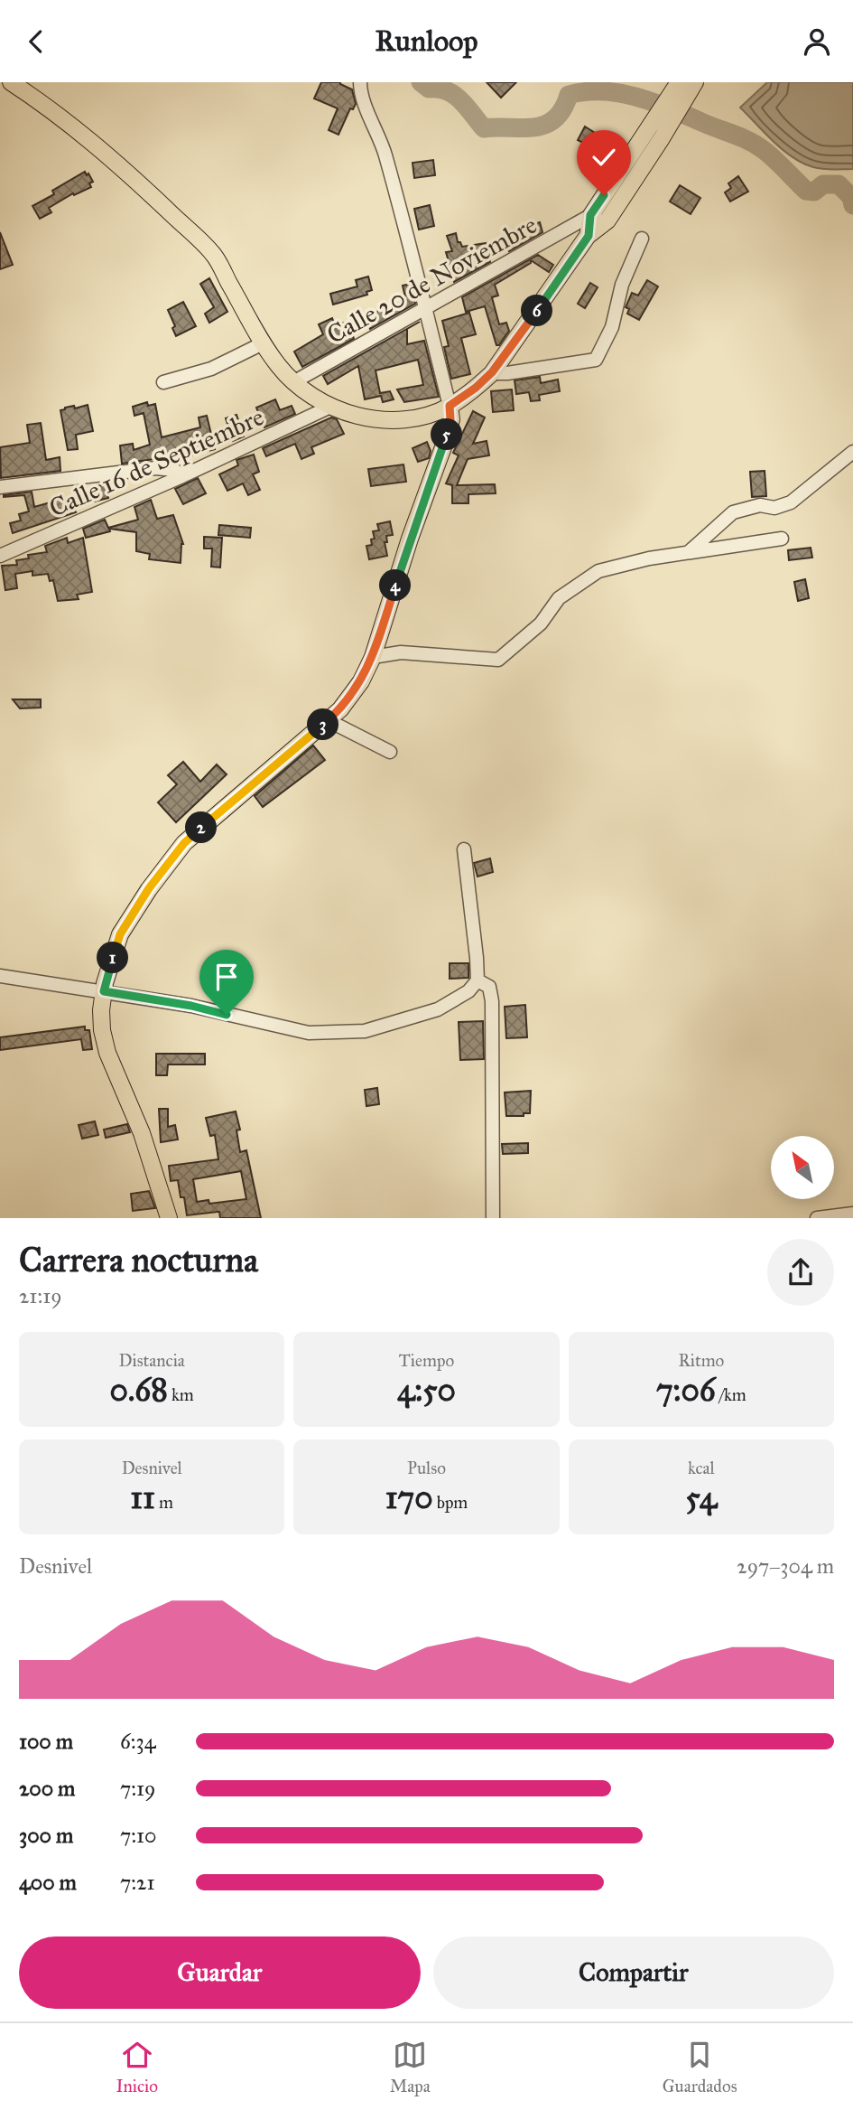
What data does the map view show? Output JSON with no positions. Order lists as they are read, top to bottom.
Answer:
{
  "streets": {
    "street": ["Calle 20 de Noviembre", "Calle 16 de Septiembre"]
  },
  "north": "top left",
  "page": {
    "header": "Runloop",
    "pins": [
      "6",
      "5",
      "4",
      "3",
      "2",
      "1"
    ],
    "heading": ["Carrera nocturna", "21:19"],
    "stats": [
      ["Distancia", "0.68 km"],
      ["Tiempo", "4:50"],
      ["Ritmo", "7:06 /km"],
      ["Desnivel", "11 m"],
      ["Pulso", "170 bpm"],
      ["kcal", "54"]
    ],
    "chart": ["Desnivel", "297–304 m"],
    "list": [
      {
        "name": "100 m",
        "note": "6:34"
      },
      {
        "name": "200 m",
        "note": "7:19"
      },
      {
        "name": "300 m",
        "note": "7:10"
      },
      {
        "name": "400 m",
        "note": "7:21"
      }
    ],
    "buttons": ["Guardar", "Compartir"],
    "tabs": ["Inicio", "Mapa", "Guardados"]
  }
}
